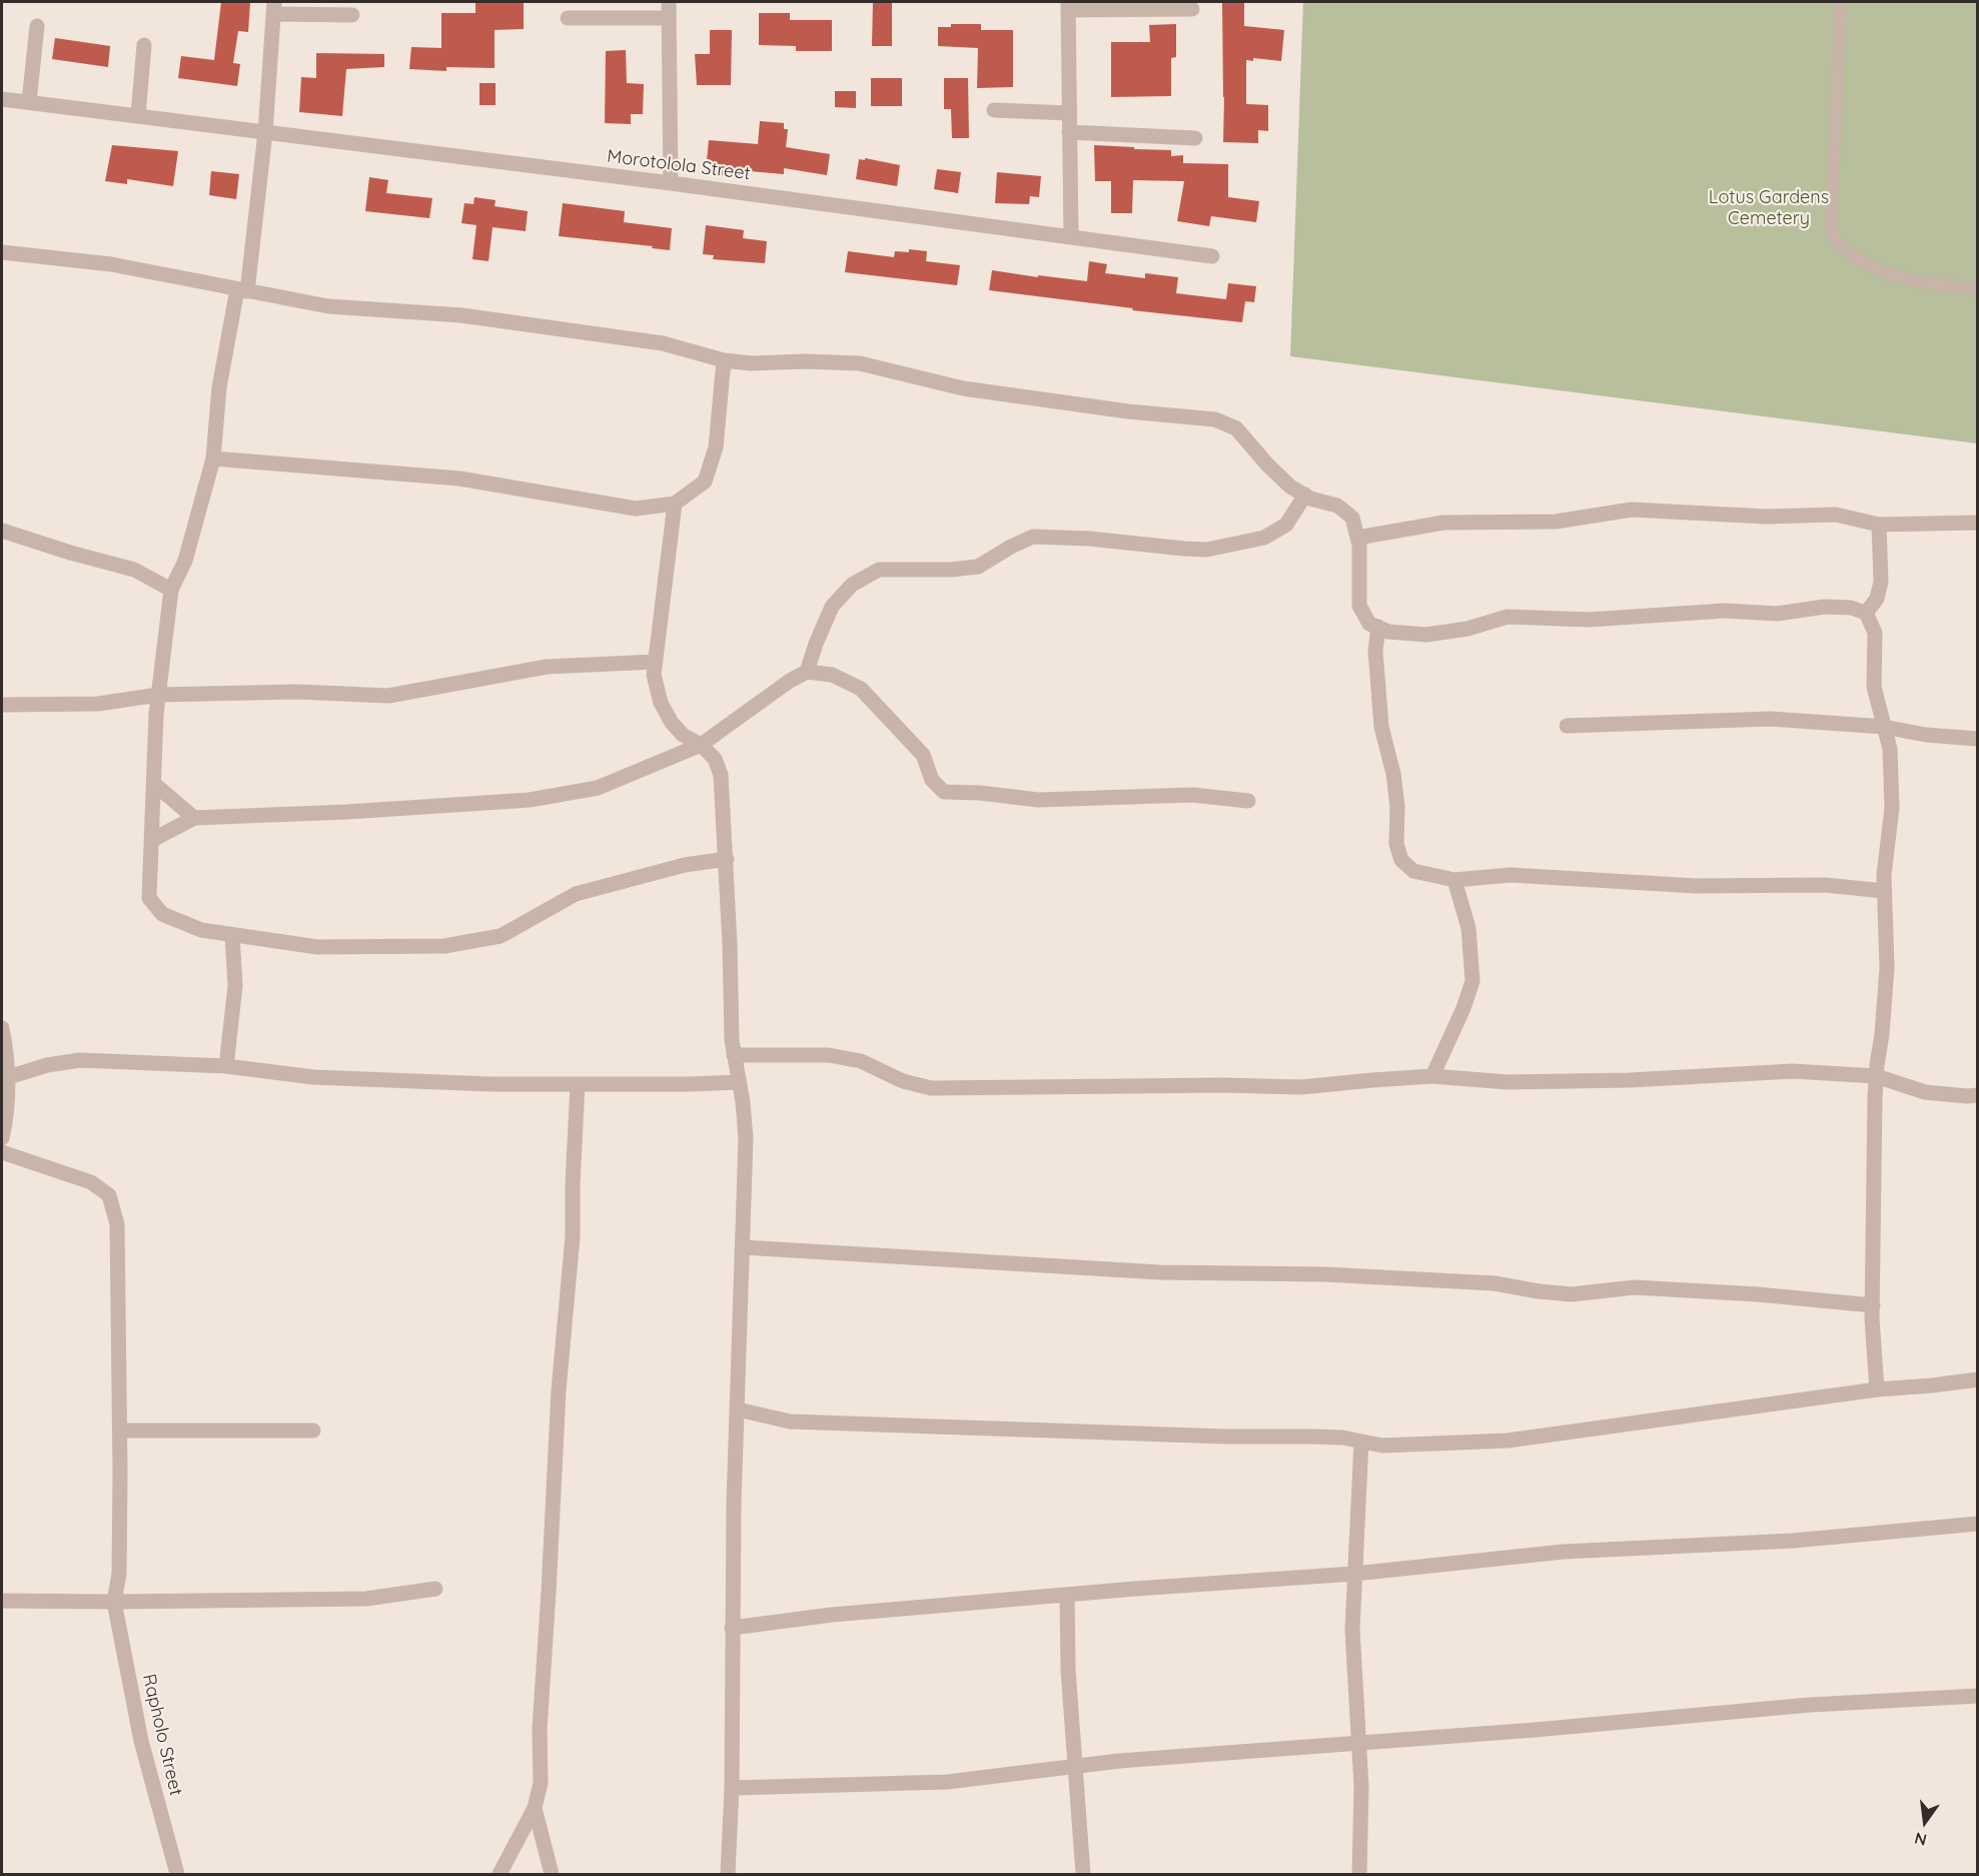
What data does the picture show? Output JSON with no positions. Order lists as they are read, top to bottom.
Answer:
{
  "streets": {
    "street": ["Morotolola Street", "Rapholo Street"]
  },
  "parks": ["Lotus Gardens Cemetery"],
  "north": "bottom"
}
